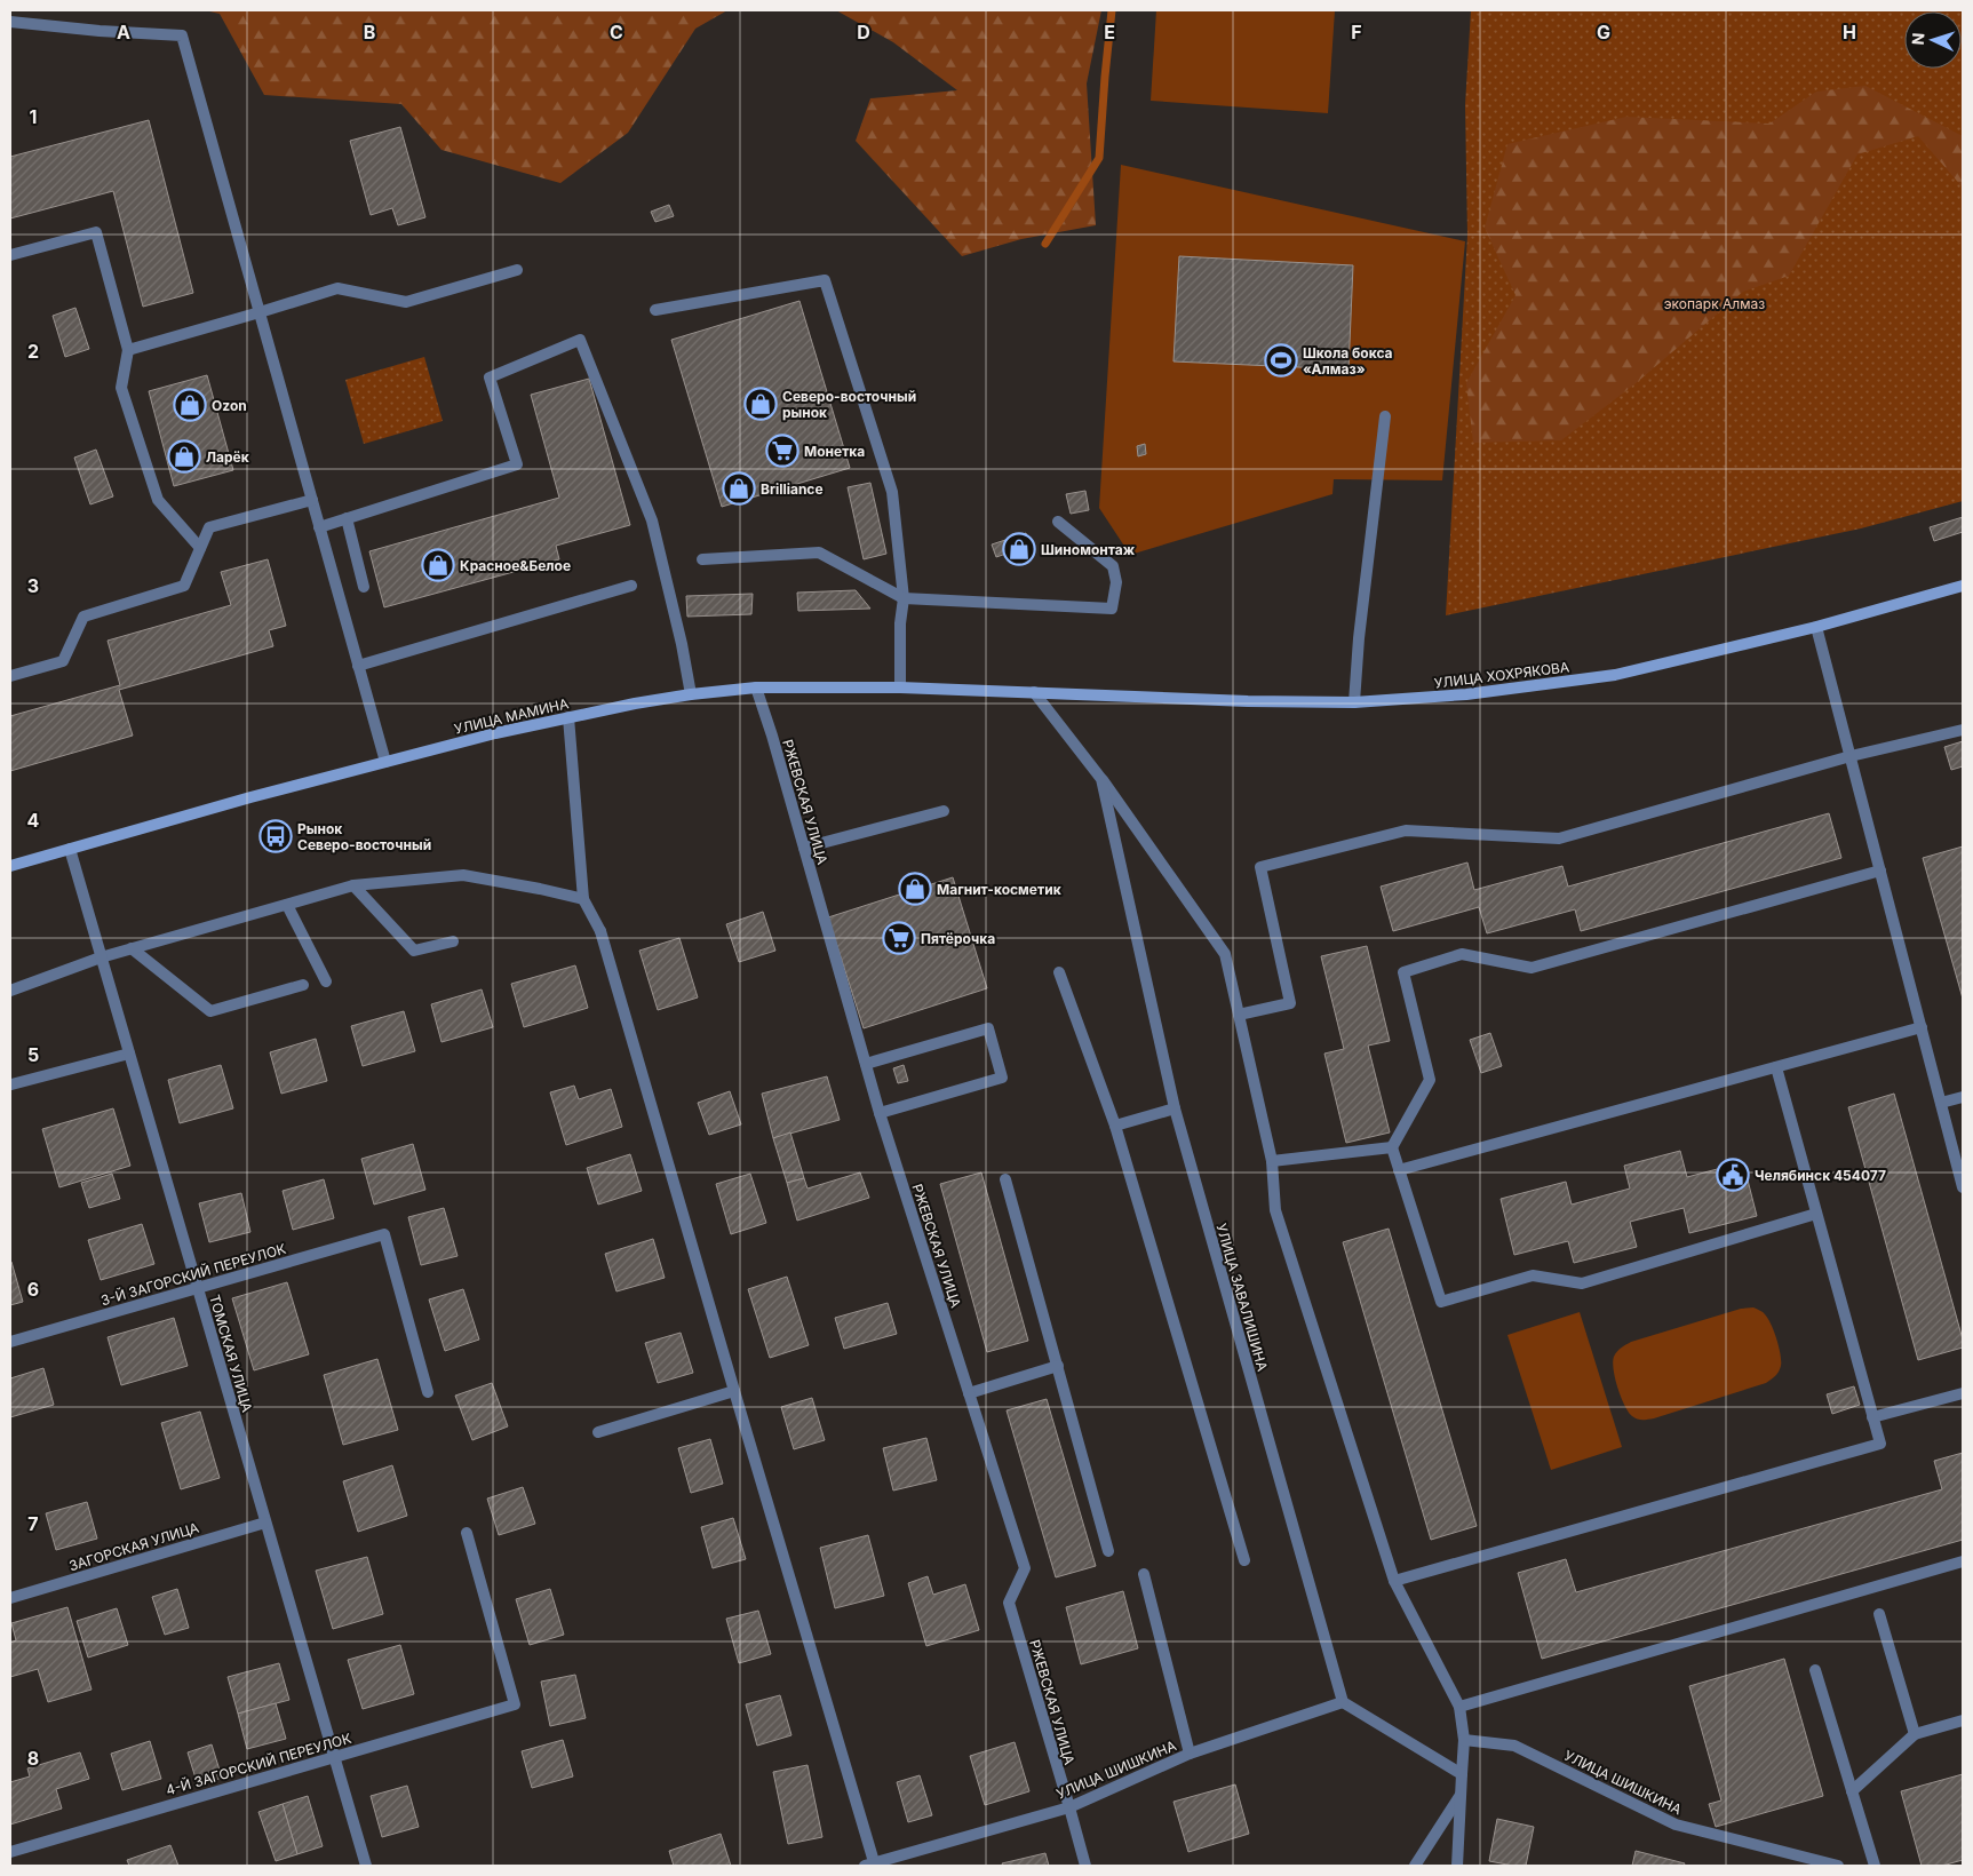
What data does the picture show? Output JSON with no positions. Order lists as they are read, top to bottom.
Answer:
{
  "streets": {
    "main road": ["УЛИЦА ХОХРЯКОВА", "УЛИЦА МАМИНА"],
    "street": [
      "РЖЕВСКАЯ УЛИЦА",
      "3-Й ЗАГОРСКИЙ ПЕРЕУЛОК",
      "УЛИЦА ЗАВАЛИШИНА",
      "ТОМСКАЯ УЛИЦА",
      "ЗАГОРСКАЯ УЛИЦА",
      "4-Й ЗАГОРСКИЙ ПЕРЕУЛОК",
      "УЛИЦА ШИШКИНА"
    ]
  },
  "crossings": [
    ["УЛИЦА ХОХРЯКОВА", "УЛИЦА МАМИНА"],
    ["УЛИЦА ХОХРЯКОВА", "УЛИЦА ЗАВАЛИШИНА"],
    ["УЛИЦА МАМИНА", "РЖЕВСКАЯ УЛИЦА"],
    ["УЛИЦА МАМИНА", "УЛИЦА ЗАВАЛИШИНА"],
    ["УЛИЦА МАМИНА", "ТОМСКАЯ УЛИЦА"],
    ["РЖЕВСКАЯ УЛИЦА", "УЛИЦА ШИШКИНА"],
    ["3-Й ЗАГОРСКИЙ ПЕРЕУЛОК", "ТОМСКАЯ УЛИЦА"],
    ["УЛИЦА ЗАВАЛИШИНА", "УЛИЦА ШИШКИНА"],
    ["ТОМСКАЯ УЛИЦА", "ЗАГОРСКАЯ УЛИЦА"],
    ["ТОМСКАЯ УЛИЦА", "4-Й ЗАГОРСКИЙ ПЕРЕУЛОК"]
  ],
  "parks": ["экопарк Алмаз"],
  "places": {
    "sports": ["Школа бокса «Алмаз»"],
    "shop": [
      "Северо-восточный рынок",
      "Ozon",
      "Ларёк",
      "Brilliance",
      "Шиномонтаж",
      "Красное&Белое",
      "Магнит-косметик"
    ],
    "supermarket": ["Монетка", "Пятёрочка"],
    "bus stop": ["Рынок Северо-восточный"],
    "public building": ["Челябинск 454077"]
  },
  "north": "left",
  "grid": {
    "columns": [
      "A",
      "B",
      "C",
      "D",
      "E",
      "F",
      "G",
      "H"
    ],
    "rows": [
      "1",
      "2",
      "3",
      "4",
      "5",
      "6",
      "7",
      "8"
    ]
  }
}
